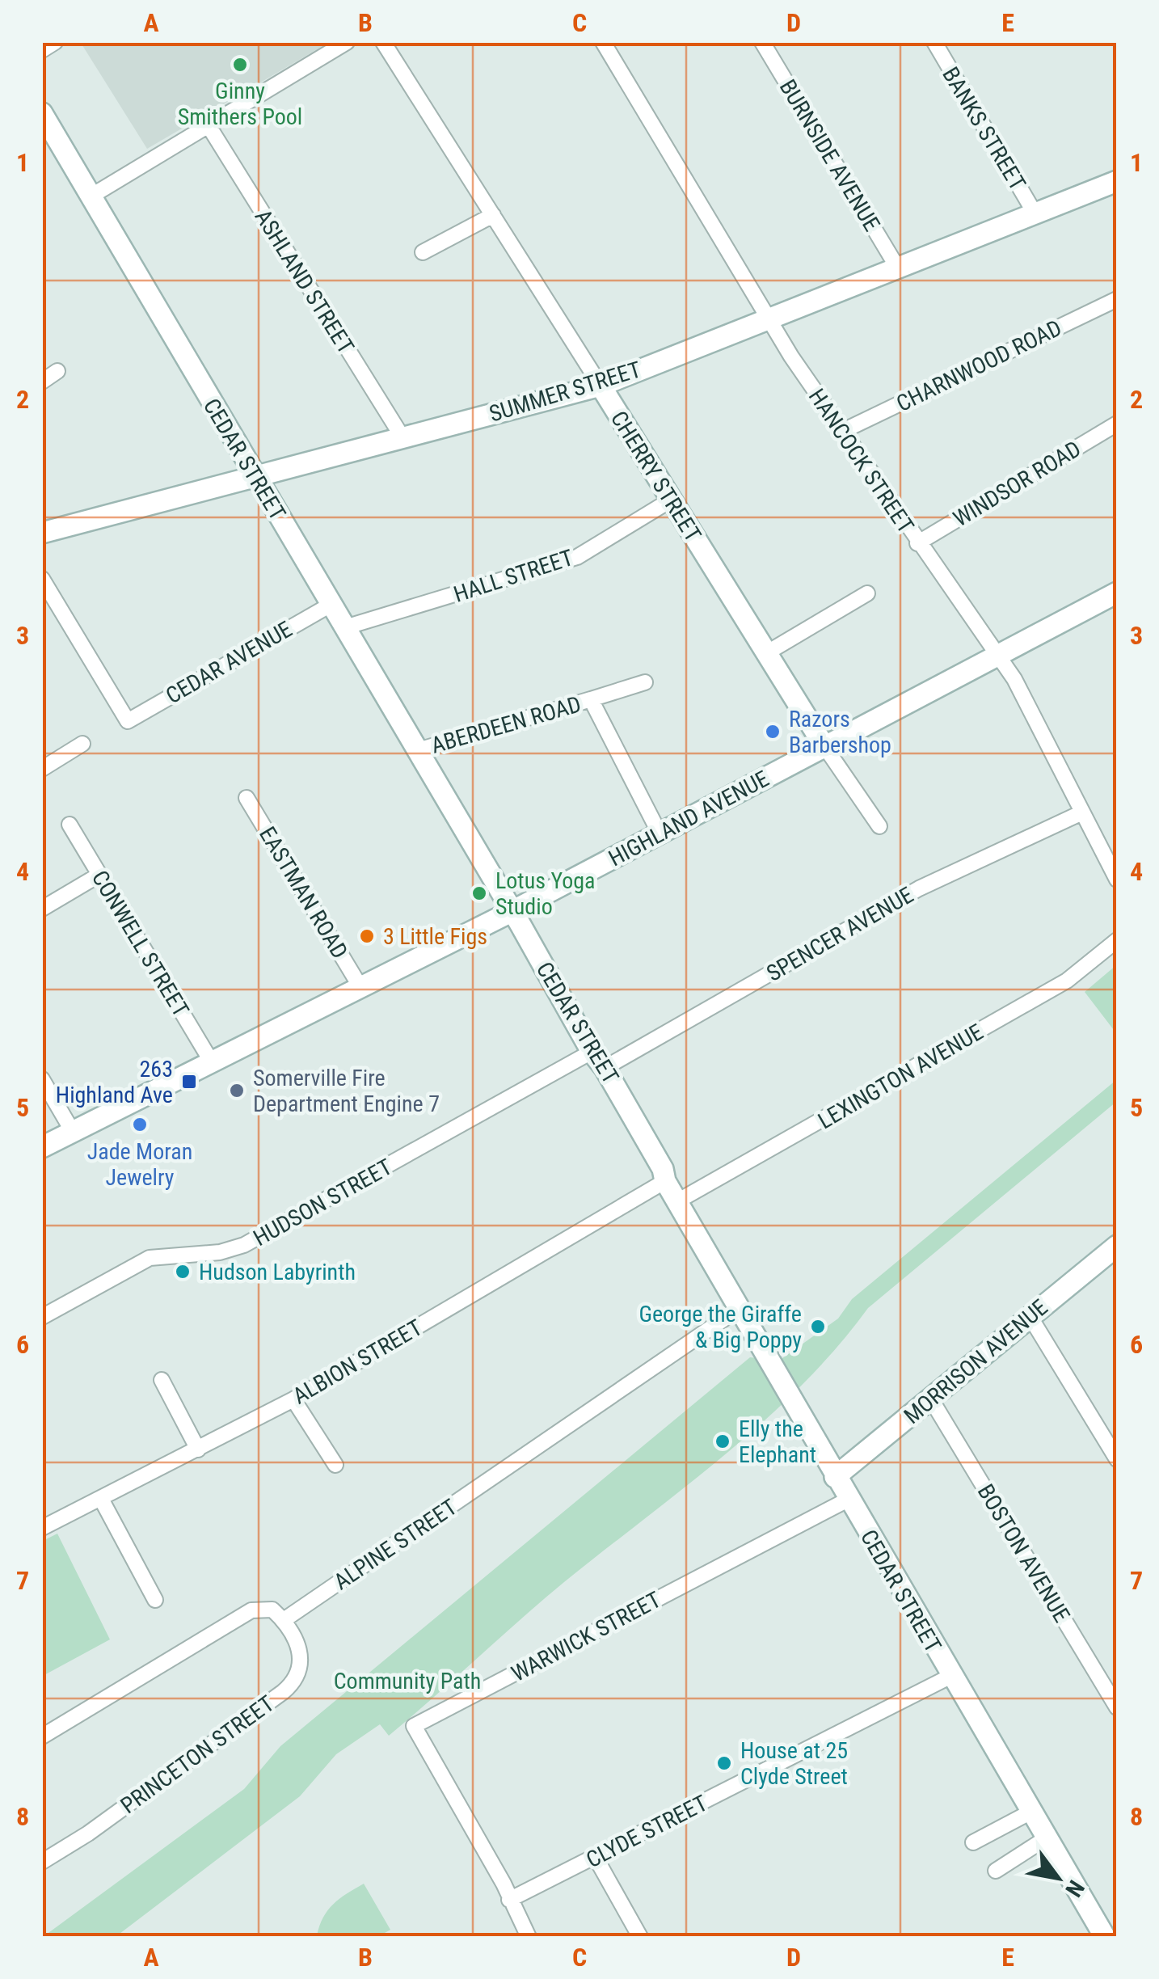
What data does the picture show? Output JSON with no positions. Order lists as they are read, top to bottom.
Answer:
{
  "streets": {
    "street": [
      "BANKS STREET",
      "BURNSIDE AVENUE",
      "ASHLAND STREET",
      "CHARNWOOD ROAD",
      "SUMMER STREET",
      "CEDAR STREET",
      "HANCOCK STREET",
      "CHERRY STREET",
      "WINDSOR ROAD",
      "HALL STREET",
      "CEDAR AVENUE",
      "ABERDEEN ROAD",
      "HIGHLAND AVENUE",
      "EASTMAN ROAD",
      "SPENCER AVENUE",
      "CONWELL STREET",
      "LEXINGTON AVENUE",
      "HUDSON STREET",
      "ALBION STREET",
      "MORRISON AVENUE",
      "ALPINE STREET",
      "BOSTON AVENUE",
      "WARWICK STREET",
      "PRINCETON STREET",
      "CLYDE STREET"
    ]
  },
  "crossings": [
    ["BANKS STREET", "SUMMER STREET"],
    ["BURNSIDE AVENUE", "SUMMER STREET"],
    ["ASHLAND STREET", "SUMMER STREET"],
    ["CHARNWOOD ROAD", "HANCOCK STREET"],
    ["SUMMER STREET", "CEDAR STREET"],
    ["SUMMER STREET", "HANCOCK STREET"],
    ["SUMMER STREET", "CHERRY STREET"],
    ["CEDAR STREET", "HALL STREET"],
    ["CEDAR STREET", "CEDAR AVENUE"],
    ["CEDAR STREET", "ABERDEEN ROAD"],
    ["CEDAR STREET", "HIGHLAND AVENUE"],
    ["CEDAR STREET", "SPENCER AVENUE"],
    ["CEDAR STREET", "LEXINGTON AVENUE"],
    ["CEDAR STREET", "HUDSON STREET"],
    ["CEDAR STREET", "ALBION STREET"],
    ["CEDAR STREET", "MORRISON AVENUE"],
    ["CEDAR STREET", "ALPINE STREET"],
    ["CEDAR STREET", "WARWICK STREET"],
    ["CEDAR STREET", "CLYDE STREET"],
    ["HANCOCK STREET", "WINDSOR ROAD"],
    ["HANCOCK STREET", "HIGHLAND AVENUE"],
    ["HANCOCK STREET", "SPENCER AVENUE"],
    ["CHERRY STREET", "HALL STREET"],
    ["CHERRY STREET", "HIGHLAND AVENUE"],
    ["ABERDEEN ROAD", "HIGHLAND AVENUE"],
    ["HIGHLAND AVENUE", "EASTMAN ROAD"],
    ["HIGHLAND AVENUE", "CONWELL STREET"],
    ["SPENCER AVENUE", "HUDSON STREET"],
    ["MORRISON AVENUE", "BOSTON AVENUE"],
    ["ALPINE STREET", "PRINCETON STREET"],
    ["WARWICK STREET", "CLYDE STREET"]
  ],
  "parks": ["Community Path"],
  "places": {
    "other": [
      "Ginny Smithers Pool",
      "Razors Barbershop",
      "Lotus Yoga Studio",
      "3 Little Figs",
      "Somerville Fire Department Engine 7",
      "Jade Moran Jewelry",
      "Hudson Labyrinth",
      "George the Giraffe & Big Poppy",
      "Elly the Elephant",
      "House at 25 Clyde Street"
    ],
    "transit": ["263 Highland Ave"]
  },
  "north": "bottom right",
  "grid": {
    "columns": [
      "A",
      "B",
      "C",
      "D",
      "E"
    ],
    "rows": [
      "1",
      "2",
      "3",
      "4",
      "5",
      "6",
      "7",
      "8"
    ]
  }
}
